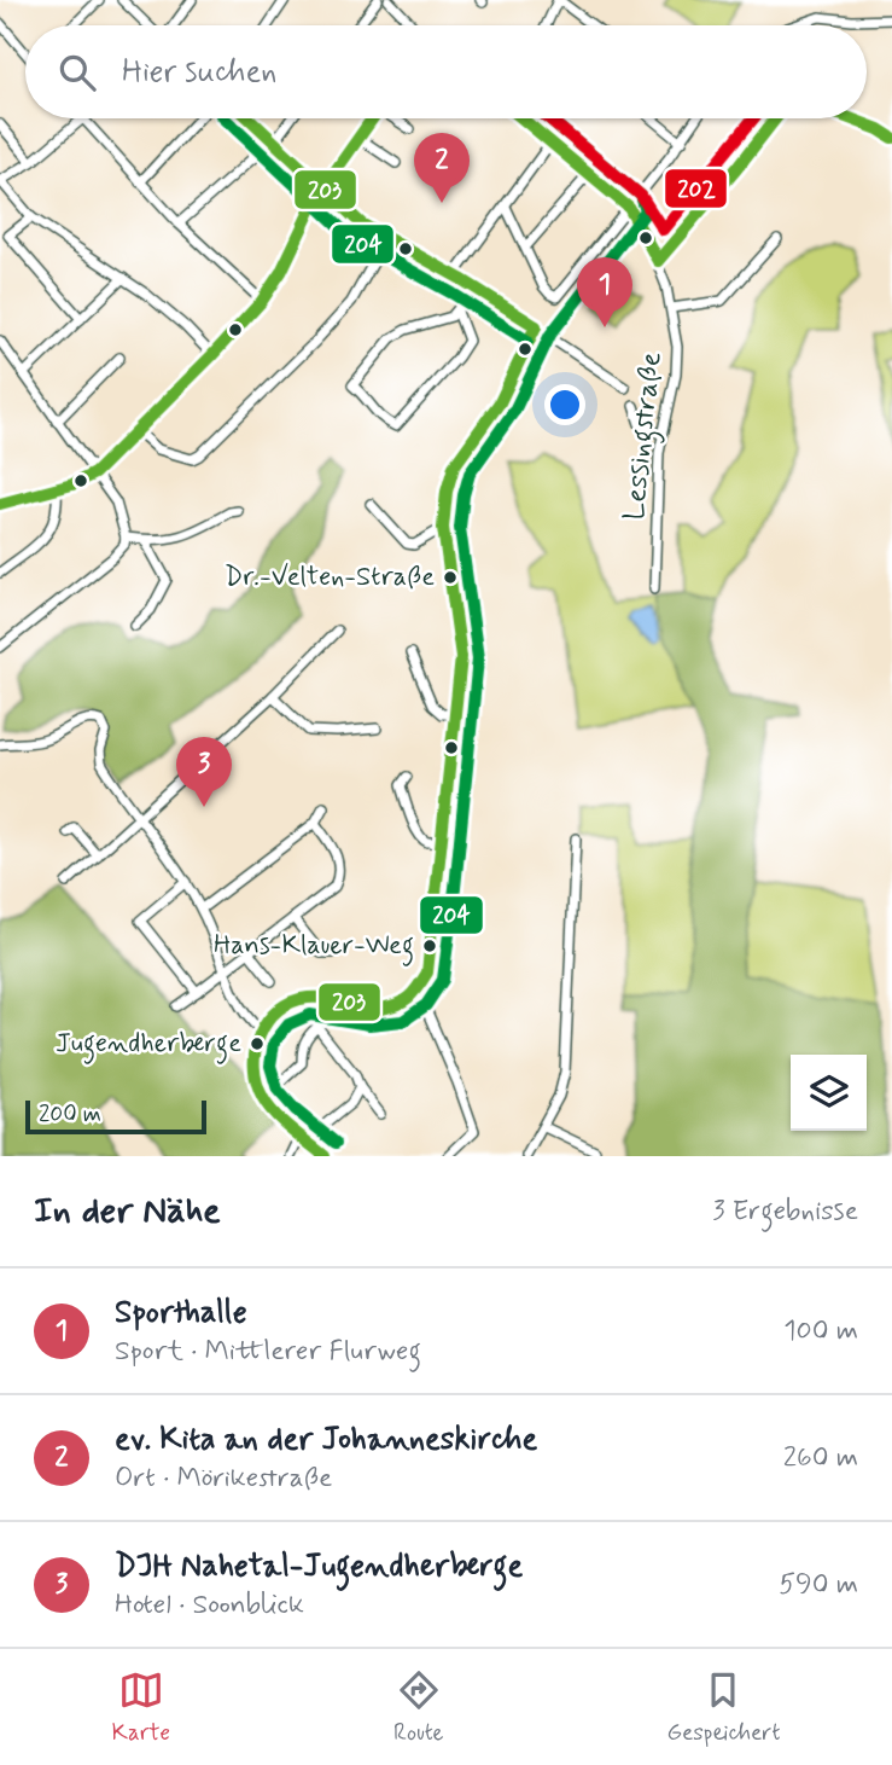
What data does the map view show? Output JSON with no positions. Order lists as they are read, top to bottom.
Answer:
{
  "streets": {
    "street": ["Lessingstraße"]
  },
  "places": ["Dr.-Velten-Straße", "Hans-Klauer-Weg", "Jugendherberge"],
  "lines": ["transit line 203", "transit line 204", "transit line 202"],
  "scale_bar": "200 m",
  "page": {
    "search": "Hier suchen",
    "pins": ["2", "1", "3"],
    "scale": "200 m",
    "heading": ["In der Nähe", "3 Ergebnisse"],
    "list": [
      {
        "mark": "1",
        "name": "Sporthalle",
        "note": "Sport · Mittlerer Flurweg",
        "value": "100 m"
      },
      {
        "mark": "2",
        "name": "ev. Kita an der Johanneskirche",
        "note": "Ort · Mörikestraße",
        "value": "260 m"
      },
      {
        "mark": "3",
        "name": "DJH Nahetal-Jugendherberge",
        "note": "Hotel · Soonblick",
        "value": "590 m"
      }
    ],
    "nav": ["Karte", "Route", "Gespeichert"]
  }
}
